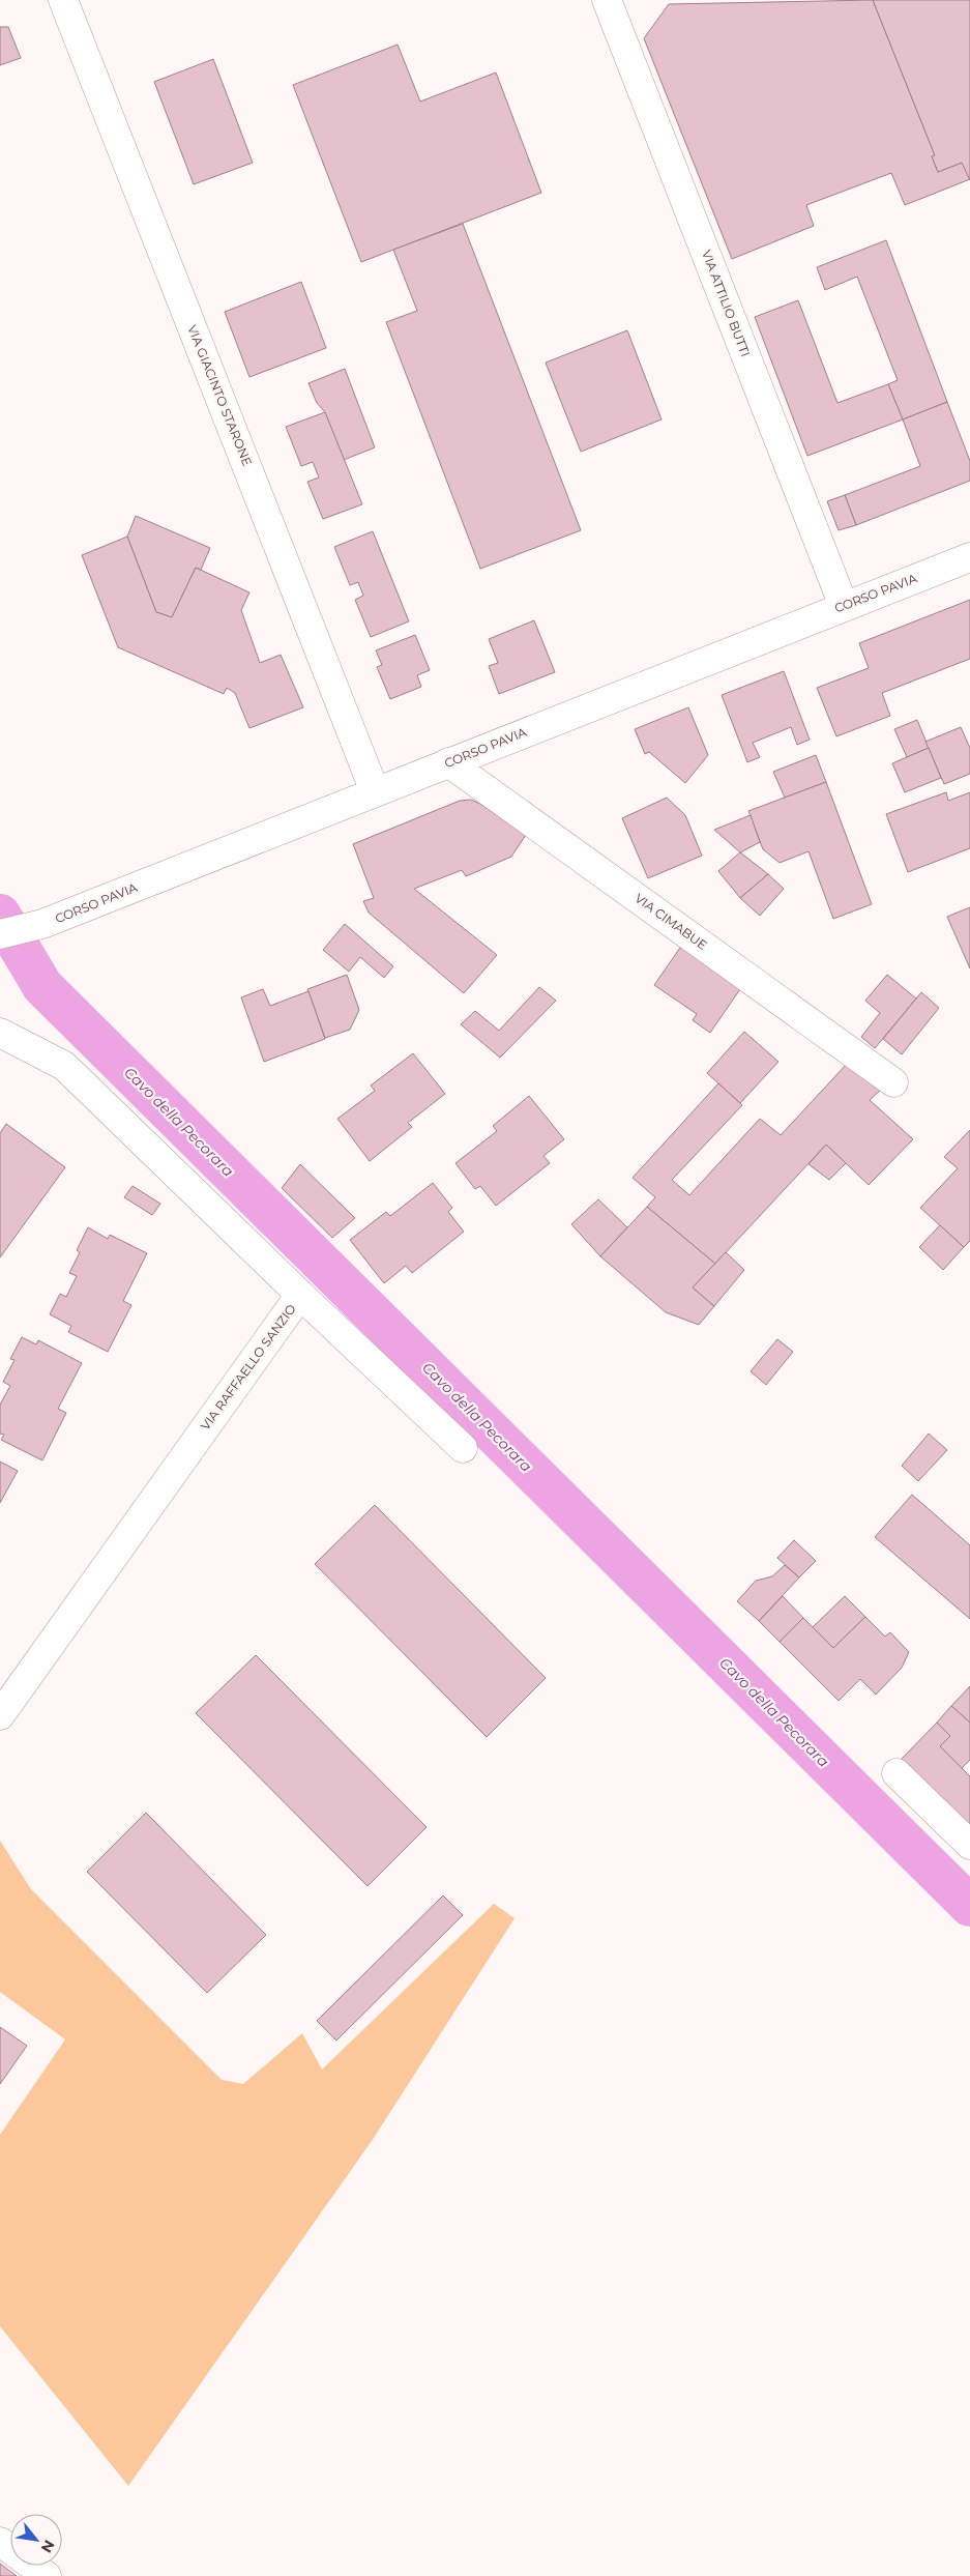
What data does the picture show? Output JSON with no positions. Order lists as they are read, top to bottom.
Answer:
{
  "streets": {
    "street": [
      "VIA ATTILIO BUTTI",
      "VIA GIACINTO STARONE",
      "CORSO PAVIA",
      "VIA CIMABUE",
      "VIA RAFFAELLO SANZIO"
    ]
  },
  "crossings": [
    ["VIA ATTILIO BUTTI", "CORSO PAVIA"],
    ["VIA GIACINTO STARONE", "CORSO PAVIA"],
    ["CORSO PAVIA", "VIA CIMABUE"]
  ],
  "water": ["Cavo della Pecorara"],
  "north": "bottom right"
}
